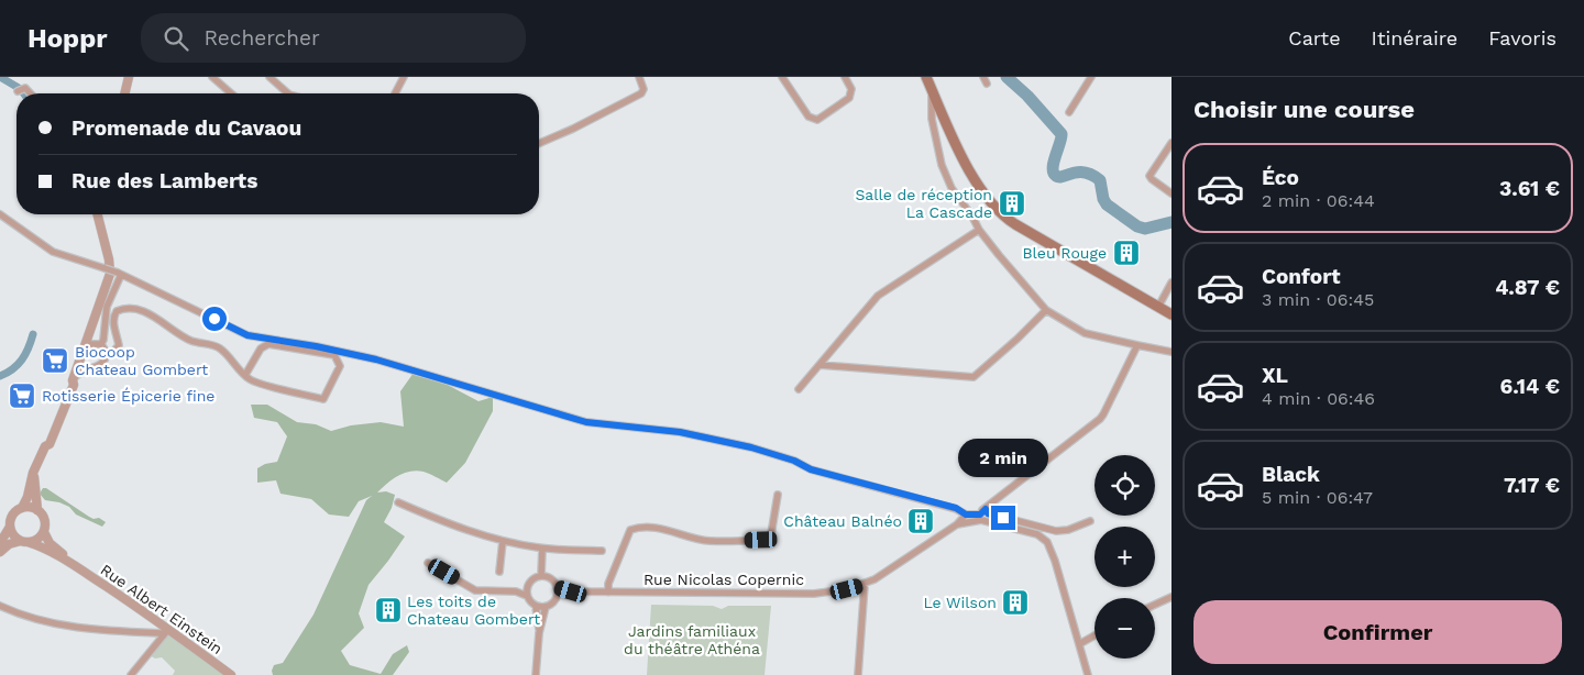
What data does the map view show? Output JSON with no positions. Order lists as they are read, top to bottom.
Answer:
{
  "streets": {
    "street": ["Rue Nicolas Copernic", "Rue Albert Einstein"]
  },
  "parks": ["Jardins familiaux du théâtre Athéna"],
  "places": {
    "building": [
      "Salle de réception La Cascade",
      "Bleu Rouge",
      "Château Balnéo",
      "Le Wilson",
      "Les toits de Chateau Gombert"
    ],
    "supermarket": ["Biocoop Chateau Gombert", "Rotisserie Épicerie fine"]
  },
  "page": {
    "header": "Hoppr",
    "search": "Rechercher",
    "nav": ["Carte", "Itinéraire", "Favoris"],
    "heading": "Choisir une course",
    "banner": ["Promenade du Cavaou", "Rue des Lamberts"],
    "list": [
      {
        "name": "Éco",
        "note": "2 min · 06:44",
        "value": "3.61 €"
      },
      {
        "name": "Confort",
        "note": "3 min · 06:45",
        "value": "4.87 €"
      },
      {
        "name": "XL",
        "note": "4 min · 06:46",
        "value": "6.14 €"
      },
      {
        "name": "Black",
        "note": "5 min · 06:47",
        "value": "7.17 €"
      }
    ],
    "bubble": "2 min",
    "map_buttons": ["+", "−"],
    "buttons": "Confirmer"
  }
}
